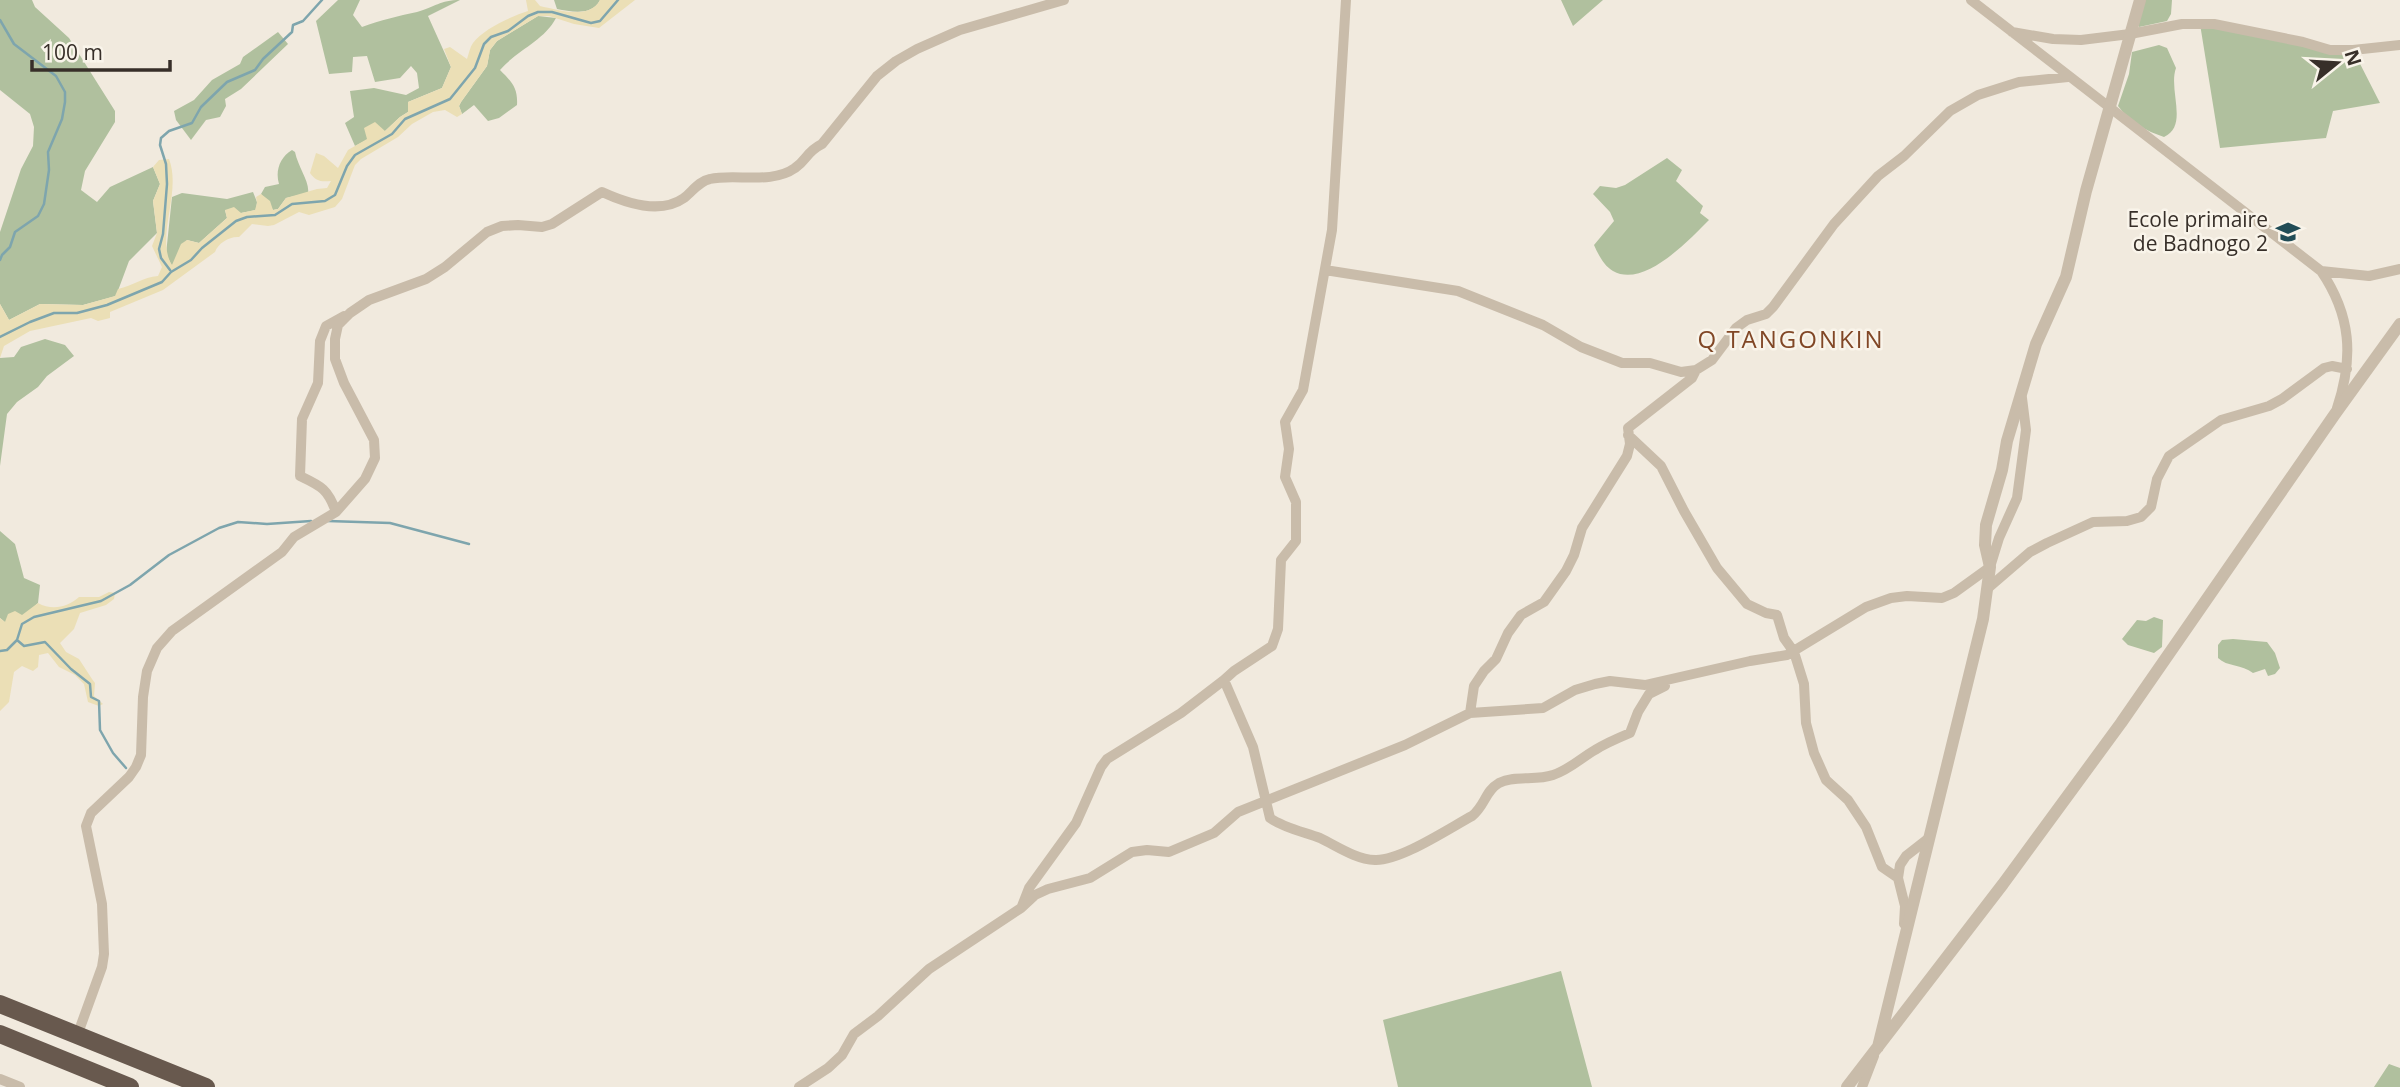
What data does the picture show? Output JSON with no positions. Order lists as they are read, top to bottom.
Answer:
{
  "districts": ["Q TANGONKIN"],
  "places": {
    "school or university": ["Ecole primaire de Badnogo 2"]
  },
  "scale_bar": "100 m",
  "north": "right"
}
